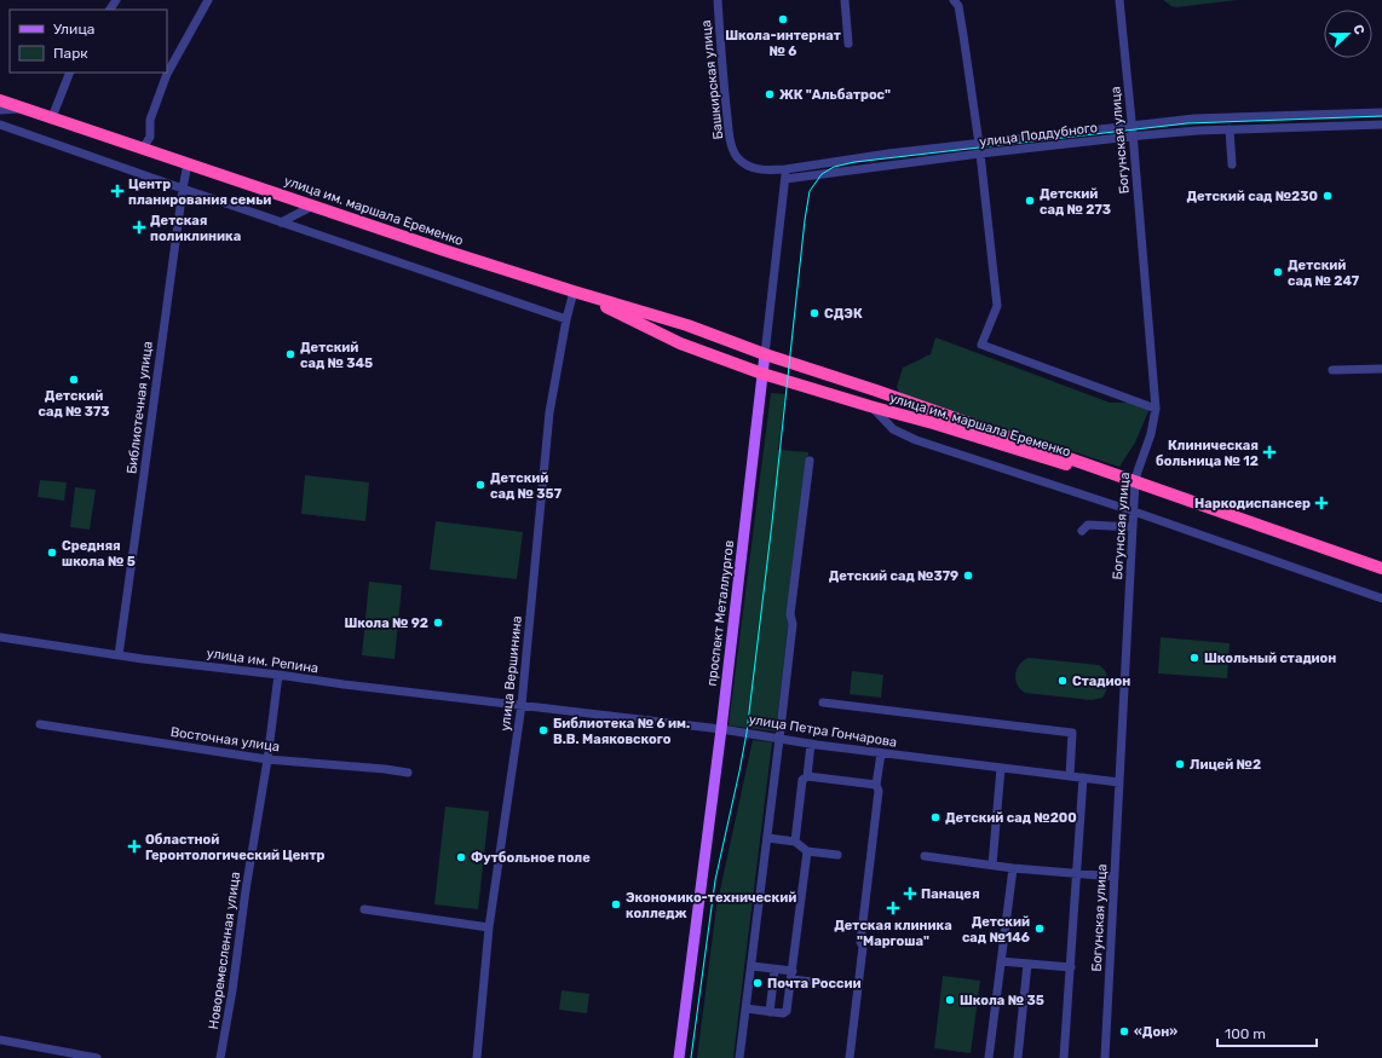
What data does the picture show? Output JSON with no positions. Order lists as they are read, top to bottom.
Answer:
{
  "streets": {
    "highway": ["улица им. маршала Еременко"],
    "main road": ["проспект Металлургов"],
    "street": [
      "Башкирская улица",
      "улица Поддубного",
      "Богунская улица",
      "Библиотечная улица",
      "улица им. Репина",
      "улица Вершинина",
      "улица Петра Гончарова",
      "Восточная улица",
      "Новоремесленная улица"
    ]
  },
  "crossings": [
    ["Башкирская улица", "улица Поддубного"],
    ["Башкирская улица", "проспект Металлургов"],
    ["улица Поддубного", "Богунская улица"],
    ["улица Поддубного", "проспект Металлургов"],
    ["Богунская улица", "улица им. маршала Еременко"],
    ["Богунская улица", "улица Петра Гончарова"],
    ["улица им. маршала Еременко", "Библиотечная улица"],
    ["улица им. маршала Еременко", "проспект Металлургов"],
    ["улица им. маршала Еременко", "улица Вершинина"],
    ["Библиотечная улица", "улица им. Репина"],
    ["проспект Металлургов", "улица Петра Гончарова"],
    ["улица им. Репина", "улица Вершинина"],
    ["улица им. Репина", "улица Петра Гончарова"],
    ["улица им. Репина", "Новоремесленная улица"],
    ["улица Вершинина", "улица Петра Гончарова"],
    ["Восточная улица", "Новоремесленная улица"]
  ],
  "places": {
    "other": [
      "Школа-интернат № 6",
      "ЖК \"Альбатрос\"",
      "Детский сад №230",
      "Детский сад № 273",
      "Детский сад № 247",
      "СДЭК",
      "Детский сад № 345",
      "Детский сад № 373",
      "Детский сад № 357",
      "Средняя школа № 5",
      "Детский сад №379",
      "Школа № 92",
      "Школьный стадион",
      "Стадион",
      "Библиотека № 6 им. В.В. Маяковского",
      "Лицей №2",
      "Детский сад №200",
      "Футбольное поле",
      "Экономико-технический колледж",
      "Детский сад №146",
      "Почта России",
      "Школа № 35",
      "«Дон»"
    ],
    "health": [
      "Центр планирования семьи",
      "Детская поликлиника",
      "Клиническая больница № 12",
      "Наркодиспансер",
      "Областной Геронтологический Центр",
      "Панацея",
      "Детская клиника \"Маргоша\""
    ]
  },
  "legend": ["Улица", "Парк"],
  "scale_bar": "100 m",
  "north": "right"
}
